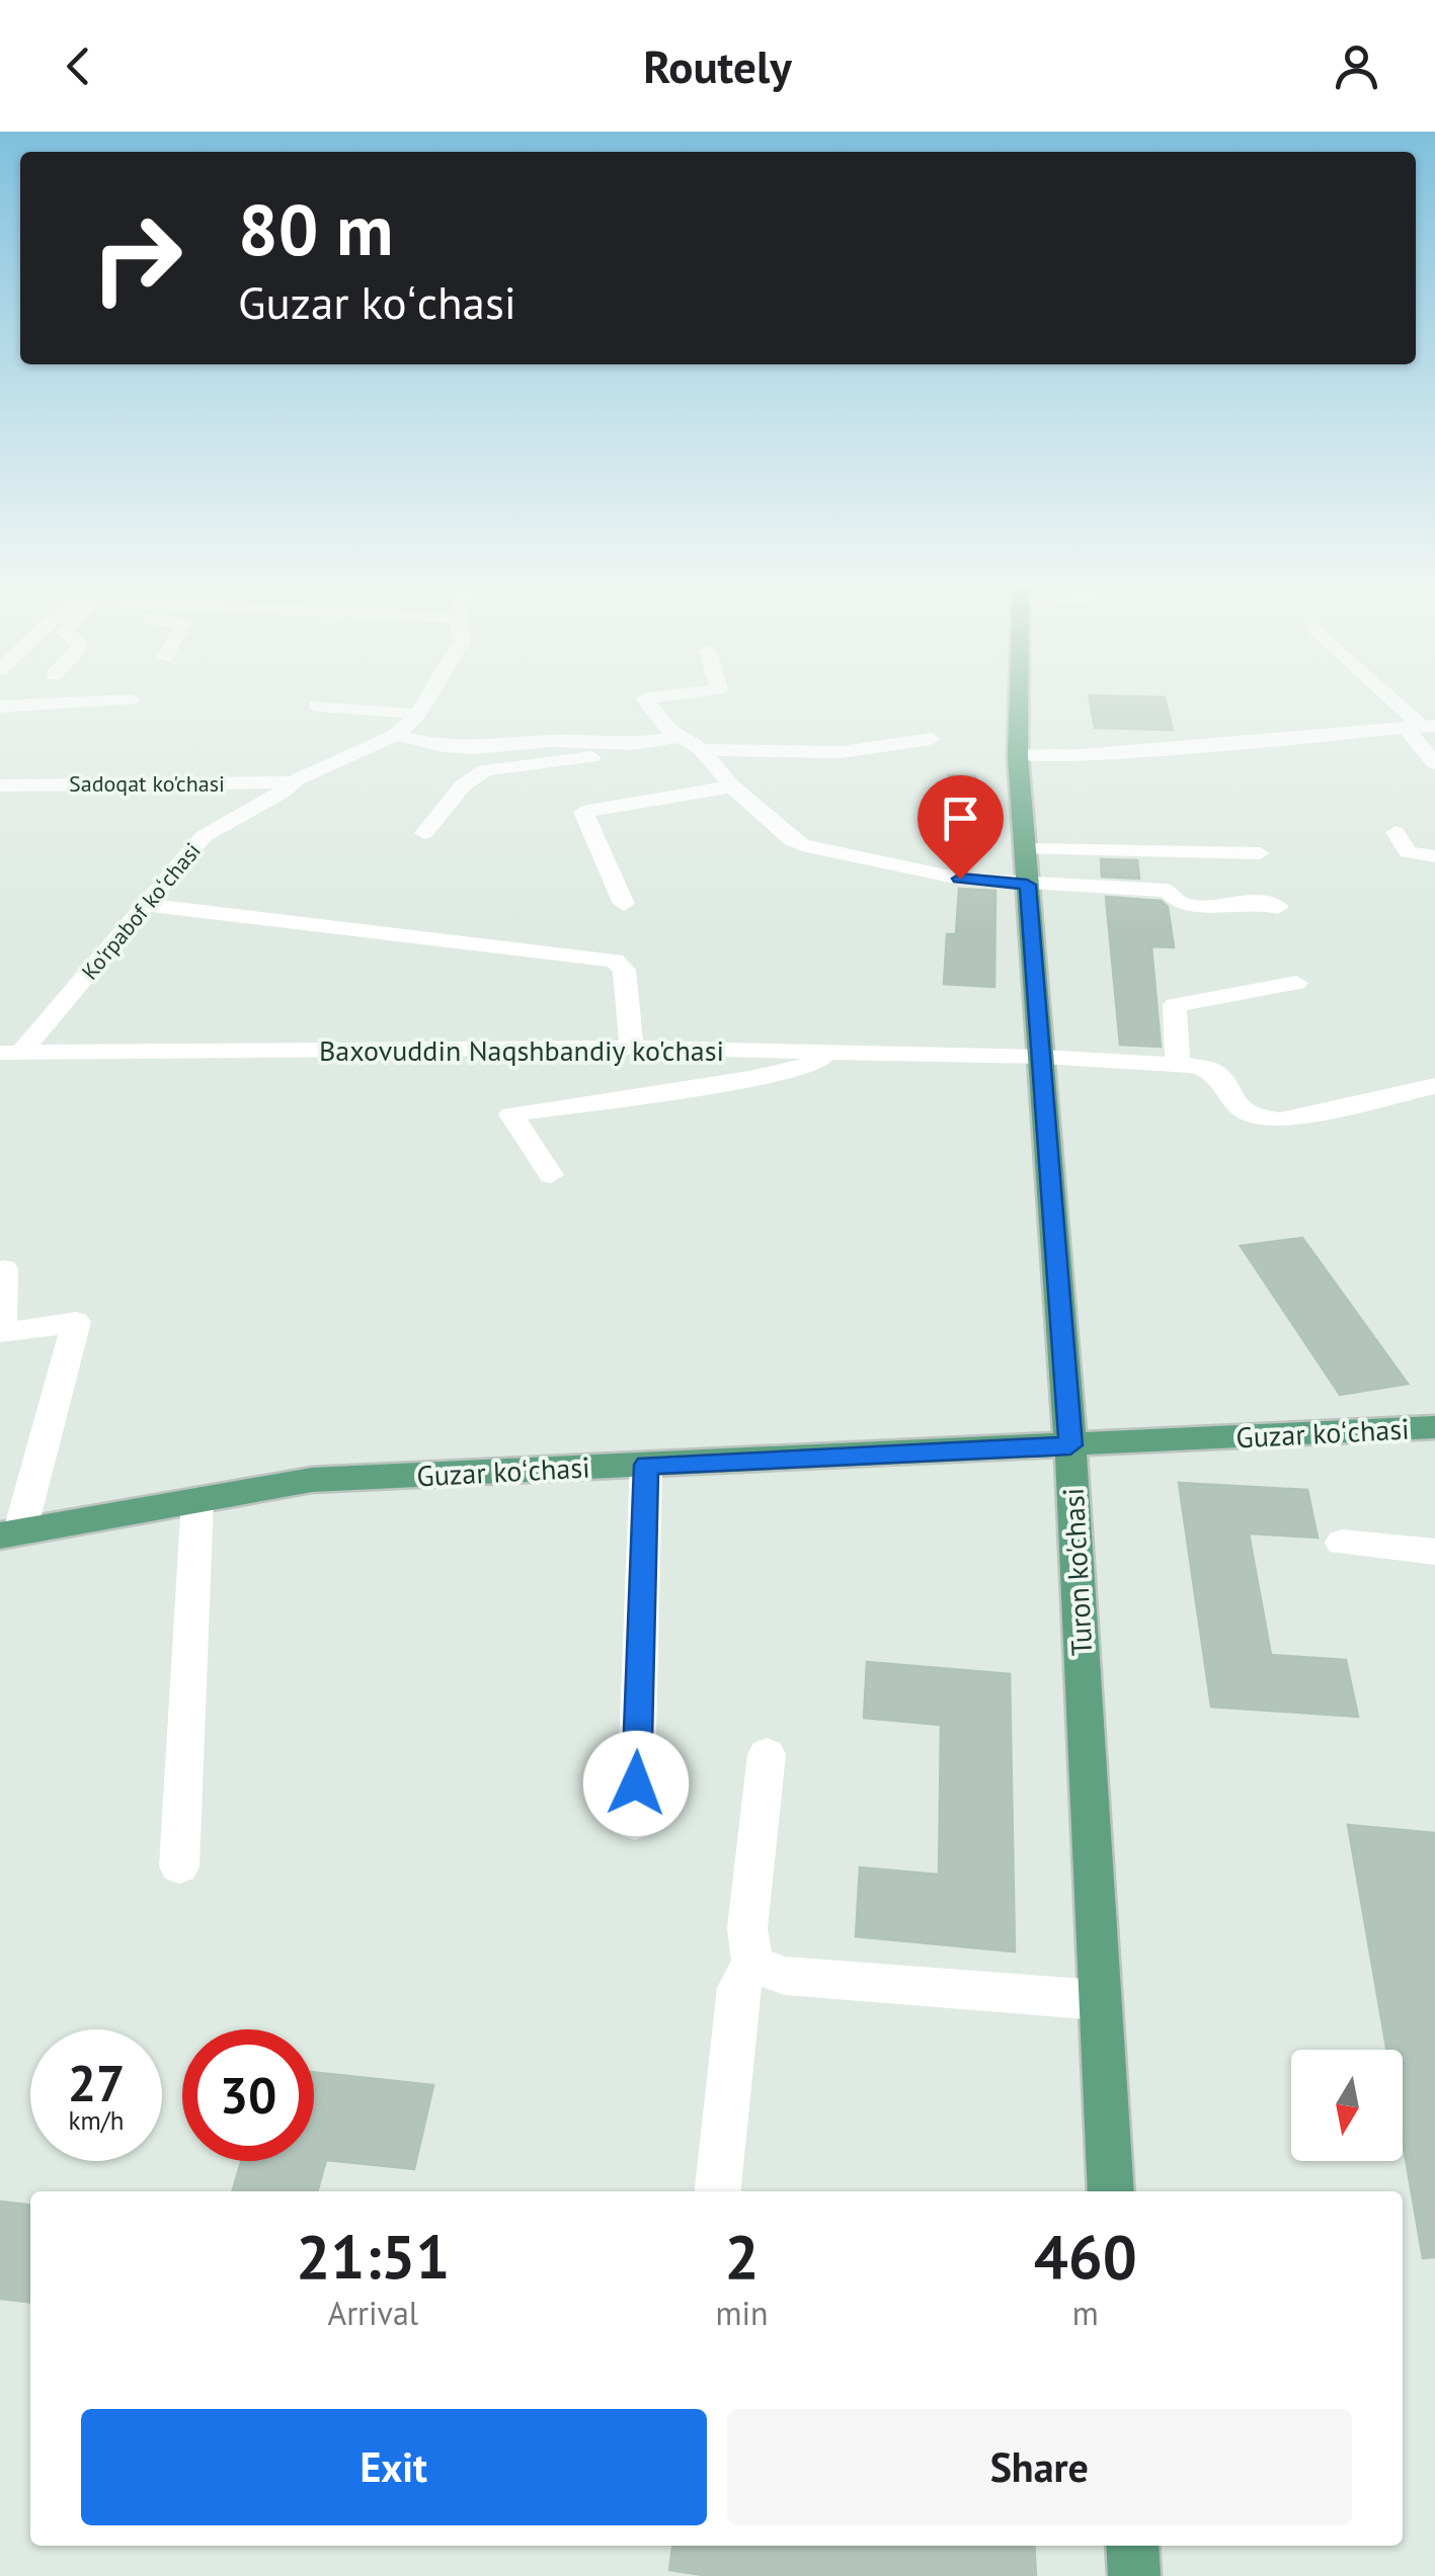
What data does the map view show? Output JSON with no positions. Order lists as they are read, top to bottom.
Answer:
{
  "streets": {
    "main road": ["Guzar koʻchasi", "Turon ko'chasi"],
    "street": ["Sadoqat ko'chasi", "Ko'rpabof koʻchasi", "Baxovuddin Naqshbandiy ko'chasi"]
  },
  "crossings": [
    ["Sadoqat ko'chasi", "Ko'rpabof koʻchasi"],
    ["Ko'rpabof koʻchasi", "Baxovuddin Naqshbandiy ko'chasi"],
    ["Baxovuddin Naqshbandiy ko'chasi", "Turon ko'chasi"],
    ["Guzar koʻchasi", "Turon ko'chasi"]
  ],
  "north": "bottom",
  "page": {
    "header": "Routely",
    "turn": ["80 m", "Guzar koʻchasi"],
    "speed": "27 km/h",
    "limit": "30",
    "eta": [
      "21:51",
      "Arrival",
      "2",
      "min",
      "460",
      "m"
    ],
    "buttons": ["Exit", "Share"]
  }
}
